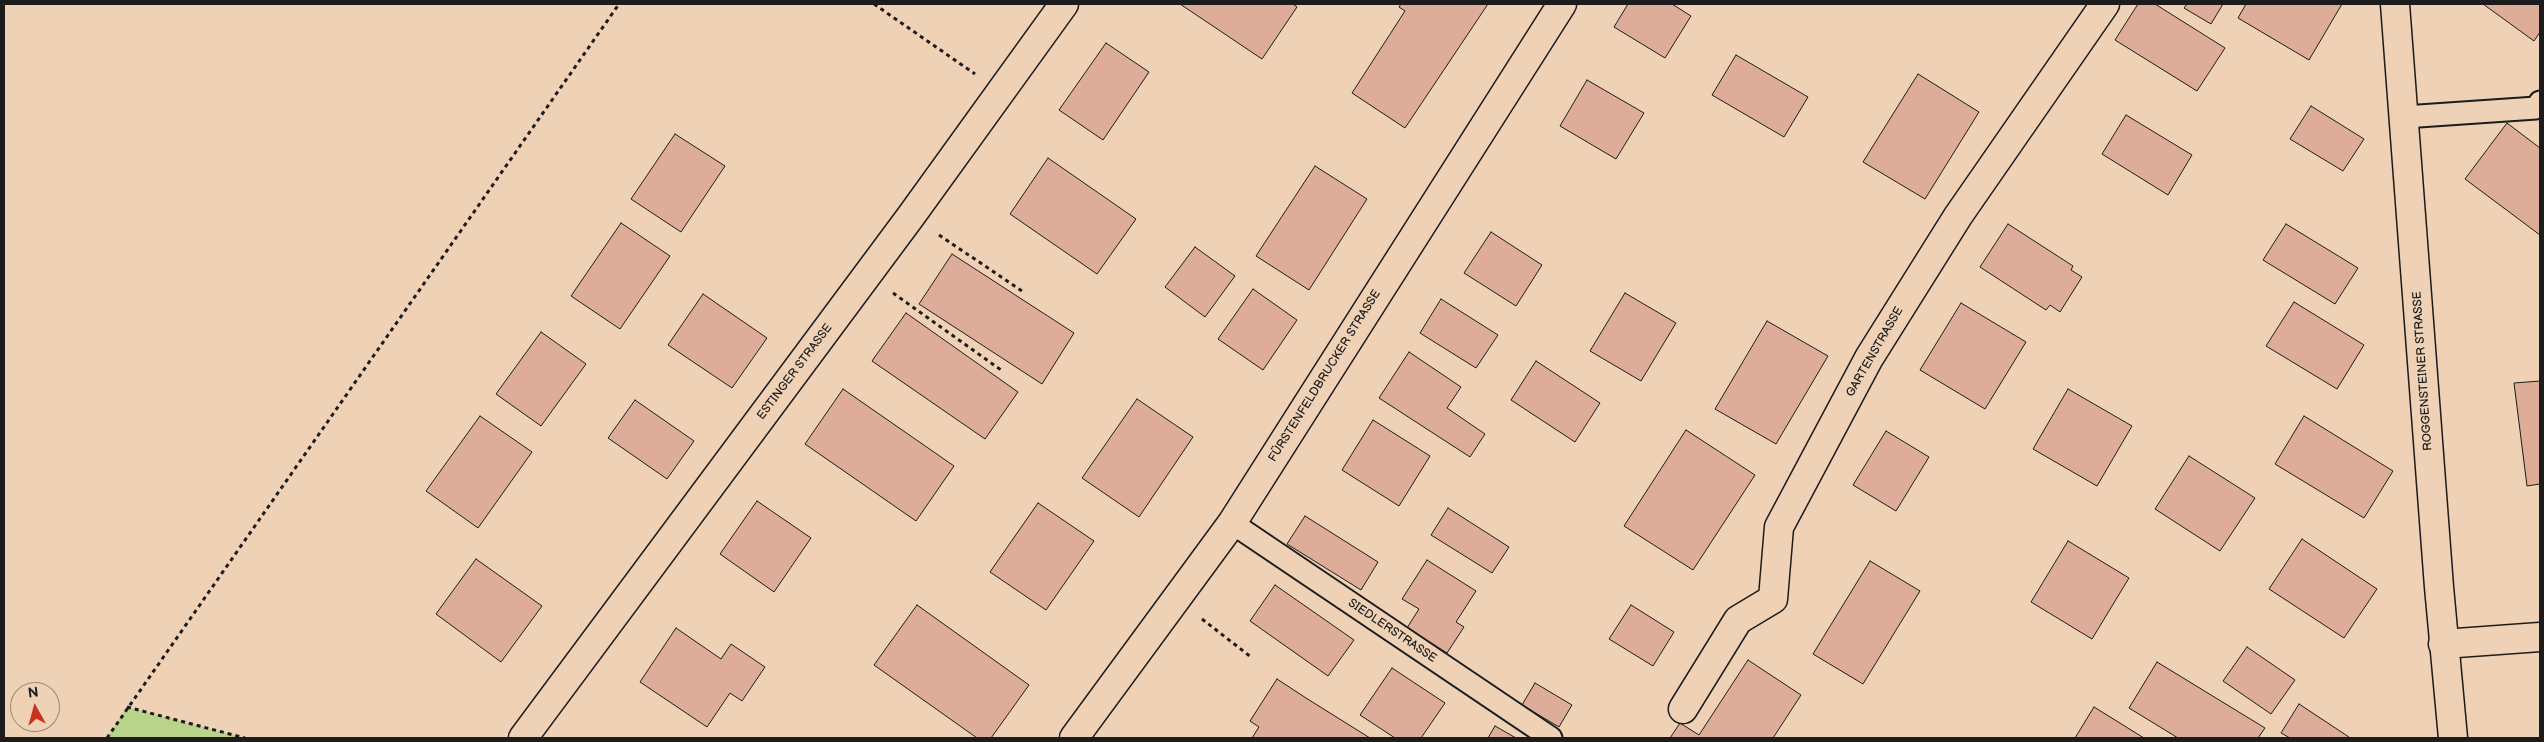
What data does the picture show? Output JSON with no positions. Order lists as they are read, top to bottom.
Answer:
{
  "streets": {
    "street": [
      "GARTENSTRASSE",
      "ROGGENSTEINER STRASSE",
      "ESTINGER STRASSE",
      "FÜRSTENFELDBRUCKER STRASSE"
    ],
    "lane": ["SIEDLERSTRASSE"]
  },
  "crossings": [
    ["FÜRSTENFELDBRUCKER STRASSE", "SIEDLERSTRASSE"]
  ],
  "north": "top"
}
